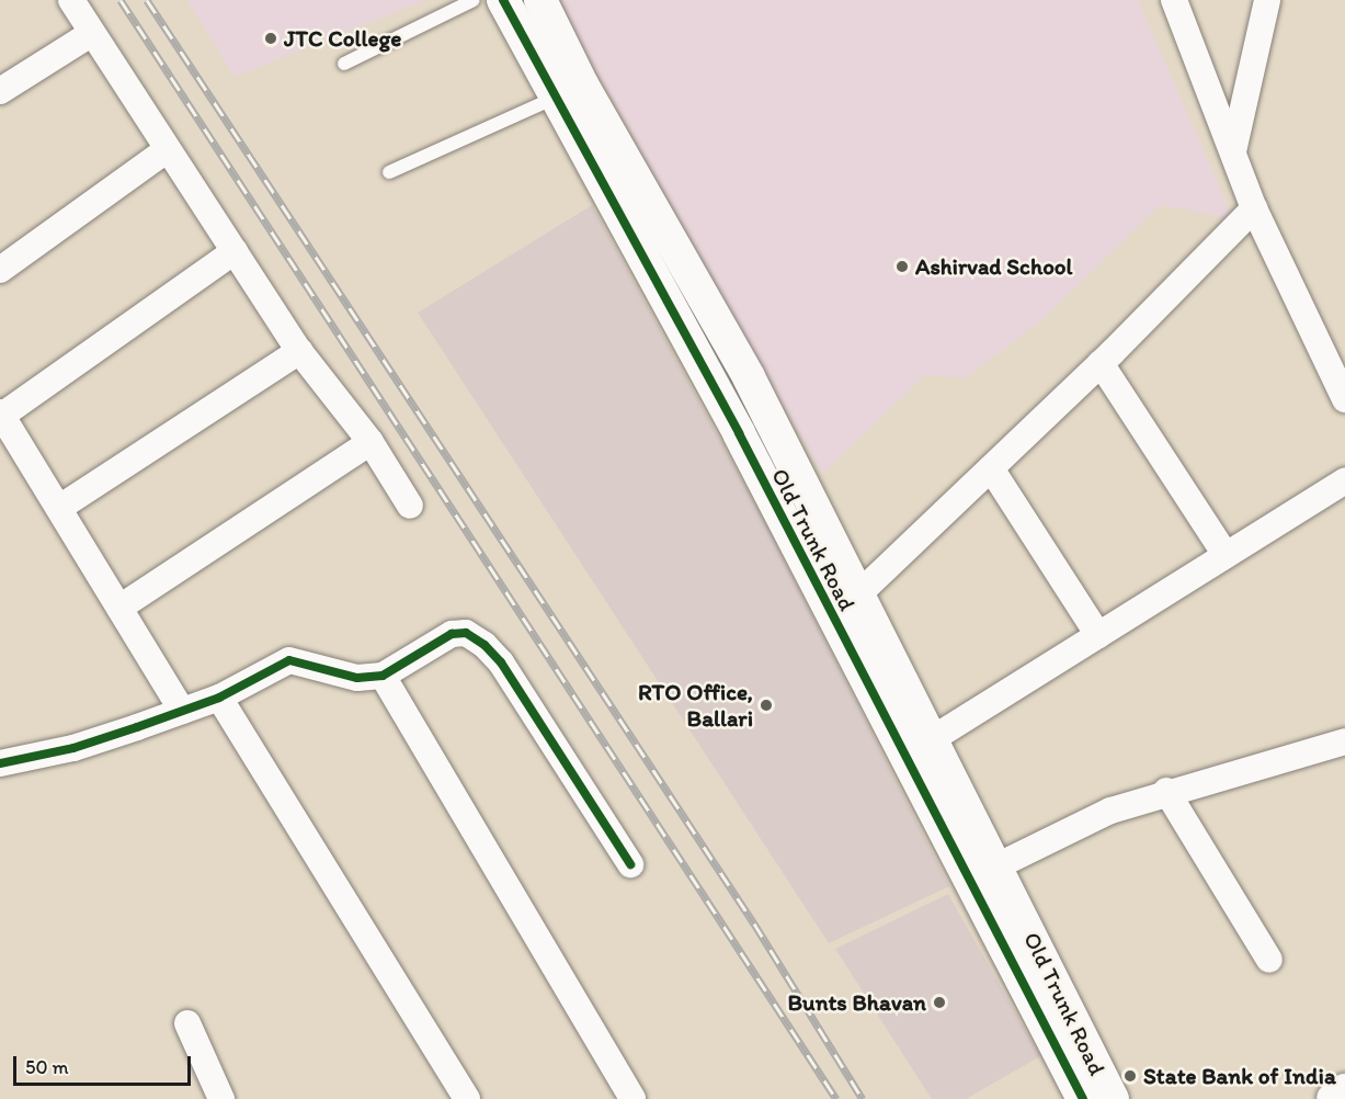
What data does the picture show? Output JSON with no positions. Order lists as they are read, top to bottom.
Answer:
{
  "streets": {
    "street": ["Old Trunk Road"]
  },
  "places": [
    "JTC College",
    "Ashirvad School",
    "RTO Office, Ballari",
    "Bunts Bhavan",
    "State Bank of India"
  ],
  "scale_bar": "50 m"
}
